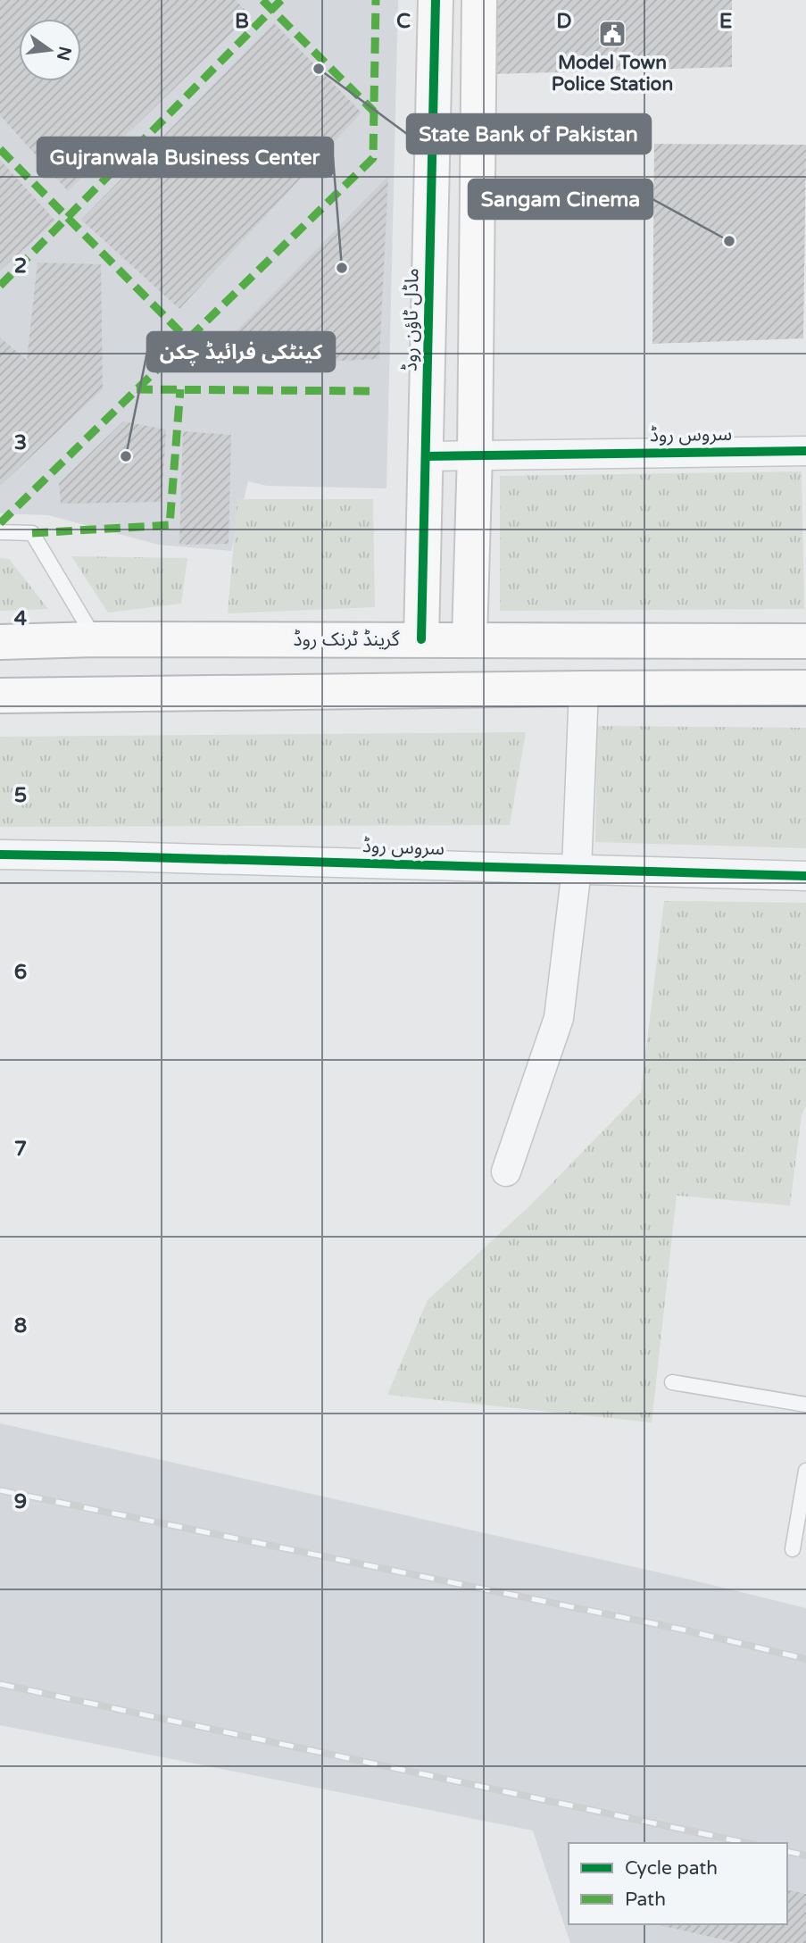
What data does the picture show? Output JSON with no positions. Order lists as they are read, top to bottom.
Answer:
{
  "streets": {
    "main road": ["ماڈل ٹاؤن روڈ", "گرینڈ ٹرنک روڈ"],
    "street": ["سروس روڈ"]
  },
  "crossings": [
    ["ماڈل ٹاؤن روڈ", "سروس روڈ"],
    ["ماڈل ٹاؤن روڈ", "گرینڈ ٹرنک روڈ"]
  ],
  "places": {
    "public building": ["Model Town Police Station"],
    "other": [
      "State Bank of Pakistan",
      "Sangam Cinema",
      "Gujranwala Business Center",
      "کینٹکی فرائیڈ چکن"
    ]
  },
  "legend": ["Cycle path", "Path"],
  "north": "right",
  "grid": {
    "columns": [
      "B",
      "C",
      "D",
      "E"
    ],
    "rows": [
      "2",
      "3",
      "4",
      "5",
      "6",
      "7",
      "8",
      "9"
    ]
  }
}
